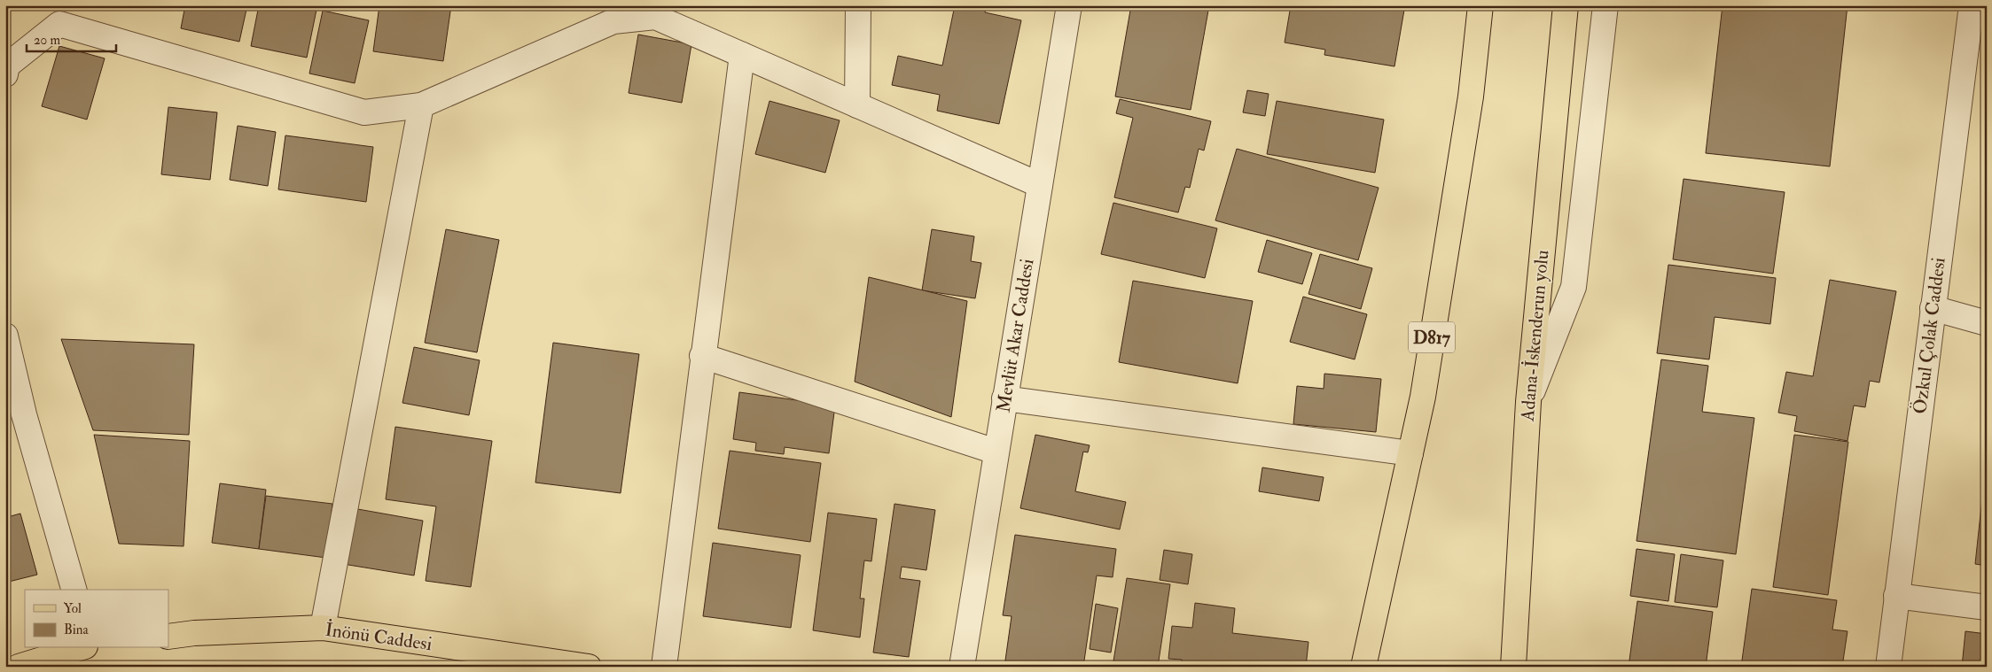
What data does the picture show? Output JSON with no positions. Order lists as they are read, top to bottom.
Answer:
{
  "streets": {
    "main road": ["Adana-İskenderun yolu", "D817", "İnönü Caddesi"],
    "street": ["Mevlüt Akar Caddesi", "Özkul Çolak Caddesi"]
  },
  "legend": ["Yol", "Bina"],
  "scale_bar": "20 m"
}
